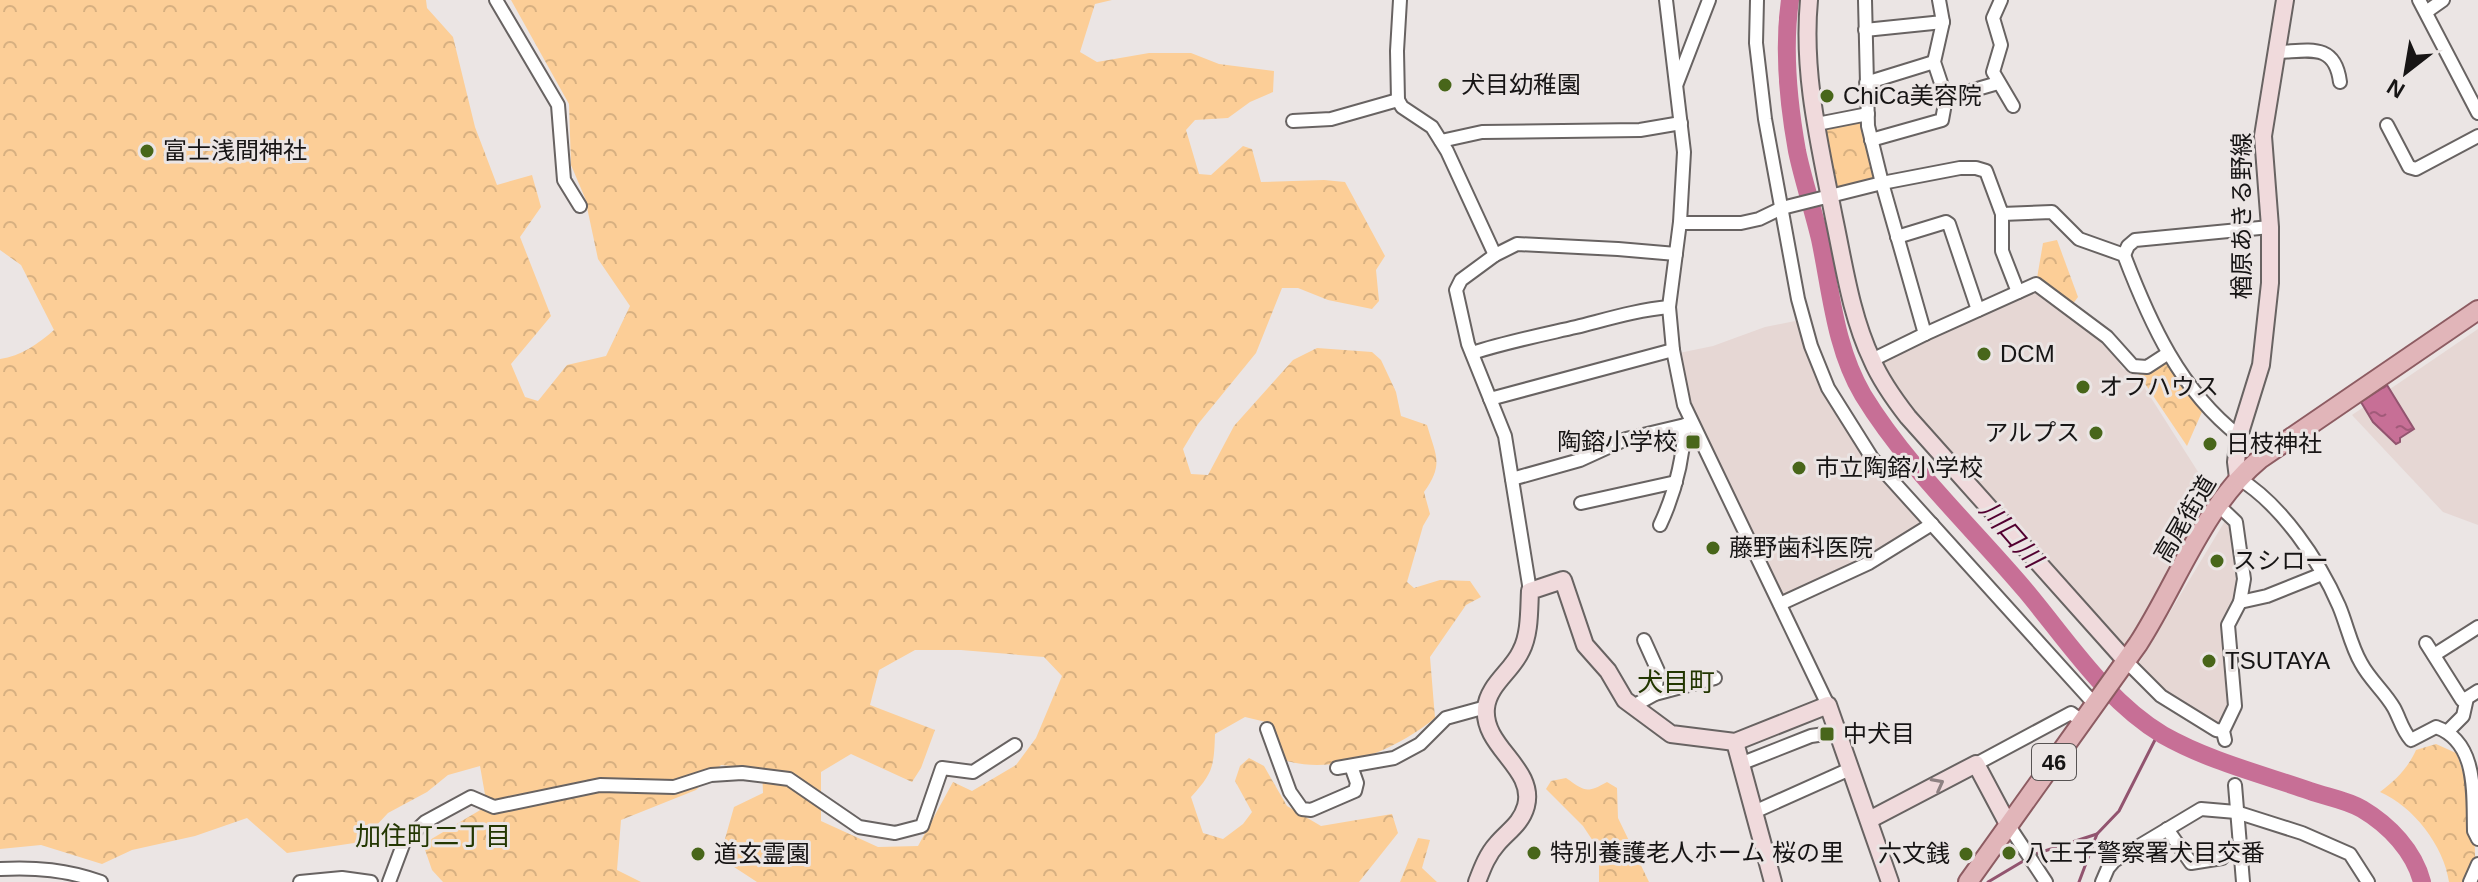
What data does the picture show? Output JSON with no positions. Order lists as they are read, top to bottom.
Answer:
{
  "streets": {
    "main road": ["楢原あきる野線", "高尾街道", "46"]
  },
  "crossings": [
    ["楢原あきる野線", "高尾街道"],
    ["高尾街道", "46"]
  ],
  "districts": ["犬目町", "加住町二丁目"],
  "water": ["川口川"],
  "places": {
    "other": [
      "犬目幼稚園",
      "ChiCa美容院",
      "富士浅間神社",
      "DCM",
      "オフハウス",
      "アルプス",
      "日枝神社",
      "市立陶鎔小学校",
      "藤野歯科医院",
      "スシロー",
      "TSUTAYA",
      "特別養護老人ホーム 桜の里",
      "八王子警察署犬目交番",
      "道玄霊園",
      "六文銭"
    ],
    "transit": ["陶鎔小学校", "中犬目"]
  },
  "north": "bottom left"
}
